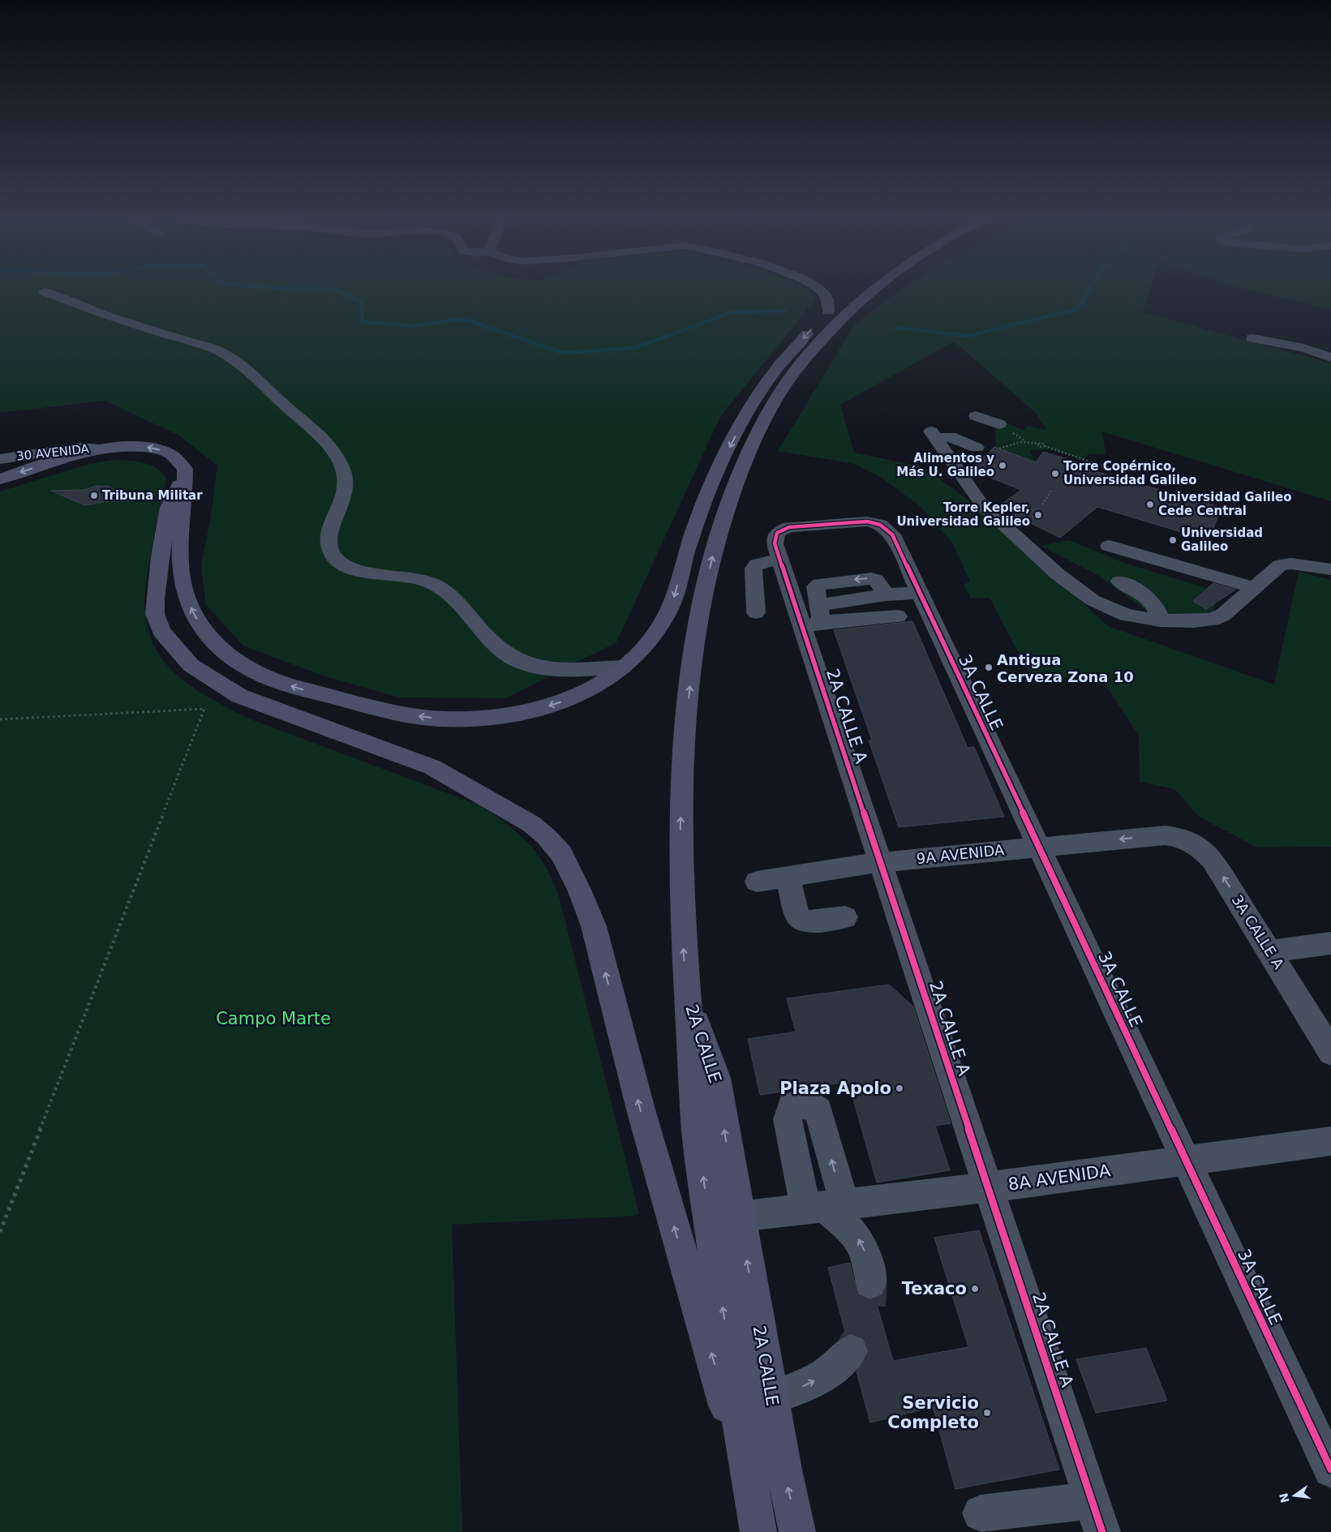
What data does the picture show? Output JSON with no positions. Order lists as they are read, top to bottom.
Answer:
{
  "streets": {
    "main road": ["2A CALLE"],
    "street": [
      "30 AVENIDA",
      "3A CALLE",
      "2A CALLE A",
      "9A AVENIDA",
      "3A CALLE A",
      "8A AVENIDA"
    ]
  },
  "crossings": [
    ["3A CALLE", "2A CALLE A"],
    ["3A CALLE", "9A AVENIDA"],
    ["3A CALLE", "8A AVENIDA"],
    ["2A CALLE A", "9A AVENIDA"],
    ["2A CALLE A", "8A AVENIDA"],
    ["9A AVENIDA", "3A CALLE A"],
    ["2A CALLE", "8A AVENIDA"]
  ],
  "one_way": ["3A CALLE A", "2A CALLE"],
  "parks": ["Campo Marte"],
  "places": [
    "Alimentos y Más U. Galileo",
    "Torre Copérnico, Universidad Galileo",
    "Tribuna Militar",
    "Universidad Galileo Cede Central",
    "Torre Kepler, Universidad Galileo",
    "Universidad Galileo",
    "Antigua Cerveza Zona 10",
    "Plaza Apolo",
    "Texaco",
    "Servicio Completo"
  ],
  "north": "left"
}
